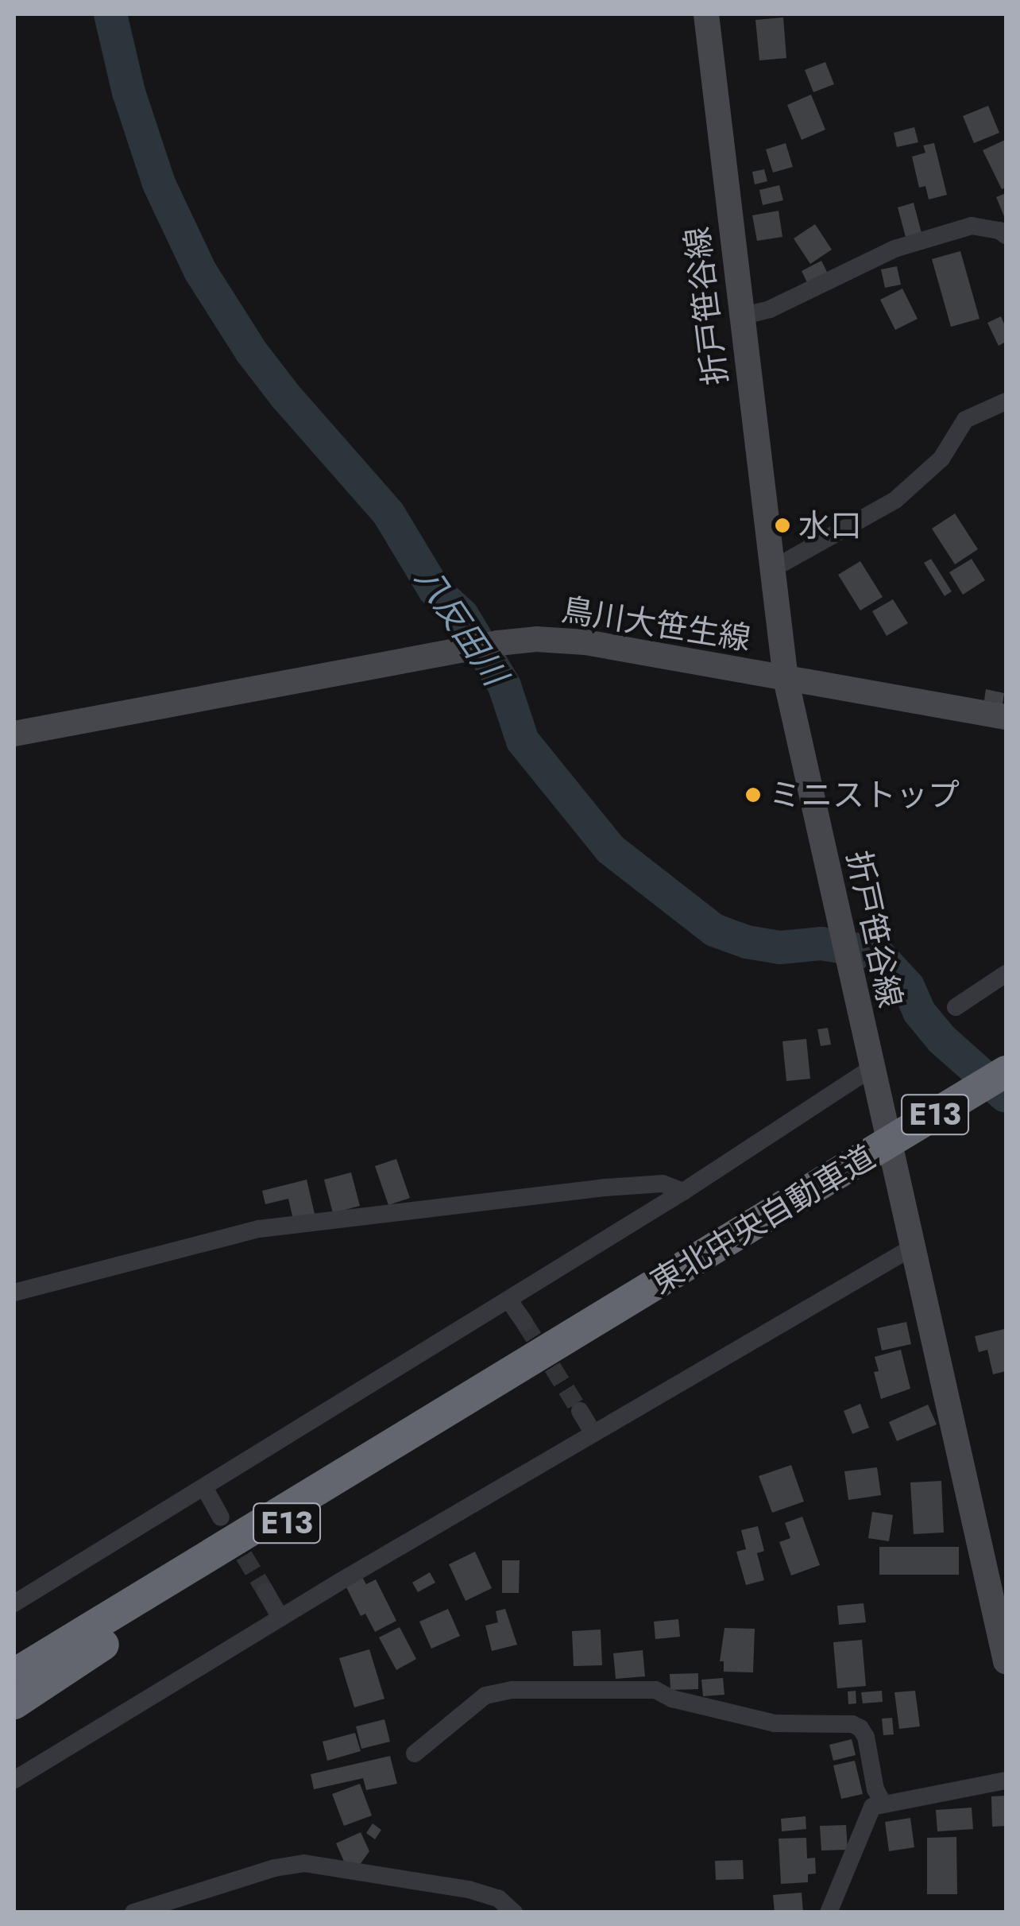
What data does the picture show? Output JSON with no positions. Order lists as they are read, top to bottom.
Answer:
{
  "streets": {
    "highway": ["E13", "東北中央自動車道"],
    "main road": ["折戸笹谷線", "鳥川大笹生線"]
  },
  "crossings": [
    ["折戸笹谷線", "鳥川大笹生線"]
  ],
  "water": ["八反田川"],
  "places": ["水口", "ミニストップ"]
}
